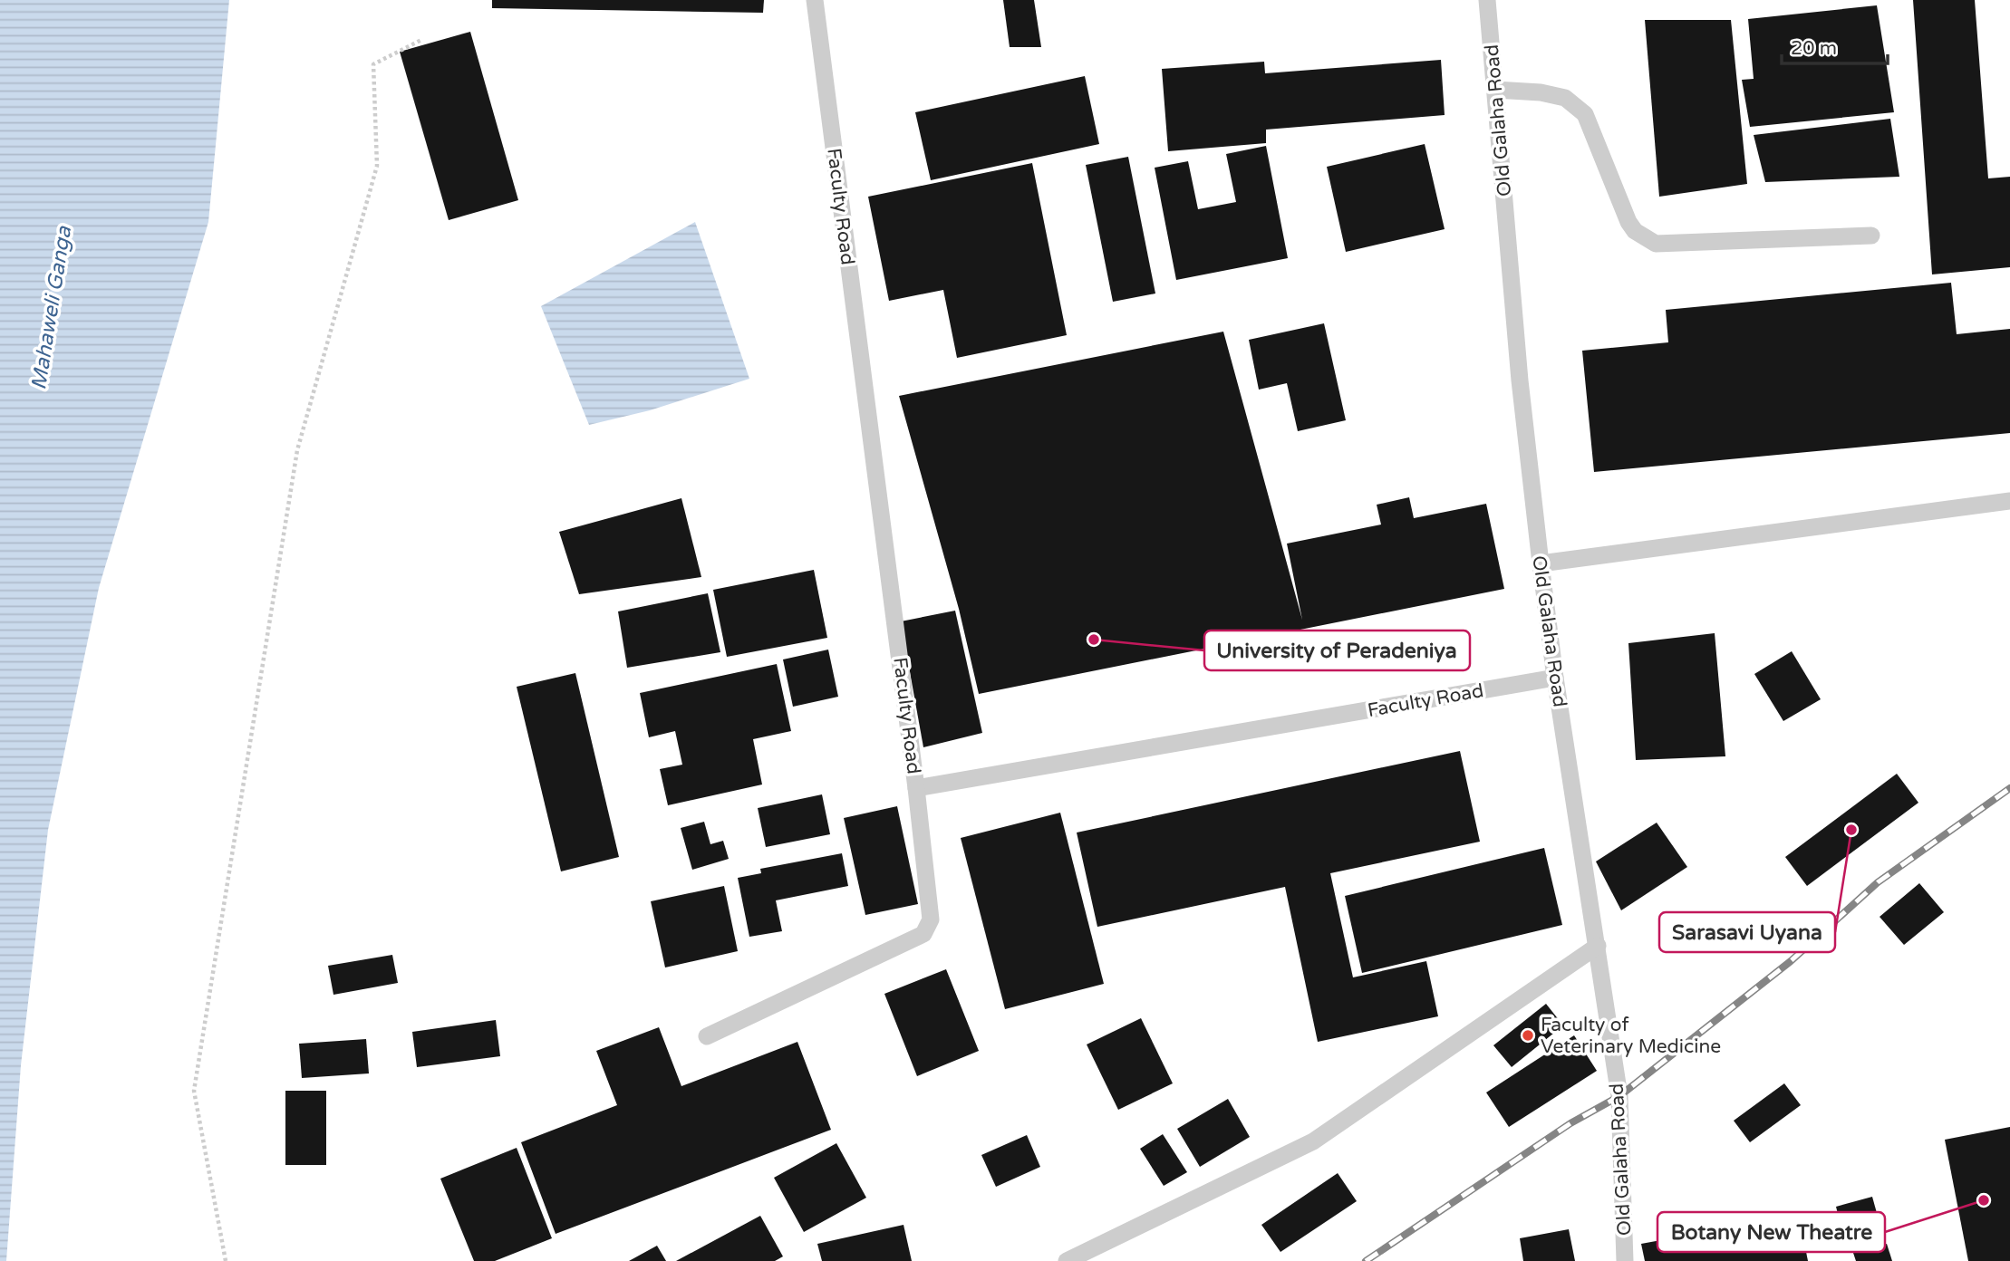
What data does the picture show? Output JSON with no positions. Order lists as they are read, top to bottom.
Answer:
{
  "streets": {
    "lane": ["Old Galaha Road", "Faculty Road"]
  },
  "crossings": [
    ["Old Galaha Road", "Faculty Road"]
  ],
  "water": ["Mahaweli Ganga"],
  "places": [
    "University of Peradeniya",
    "Sarasavi Uyana",
    "Faculty of Veterinary Medicine",
    "Botany New Theatre"
  ],
  "scale_bar": "20 m"
}
